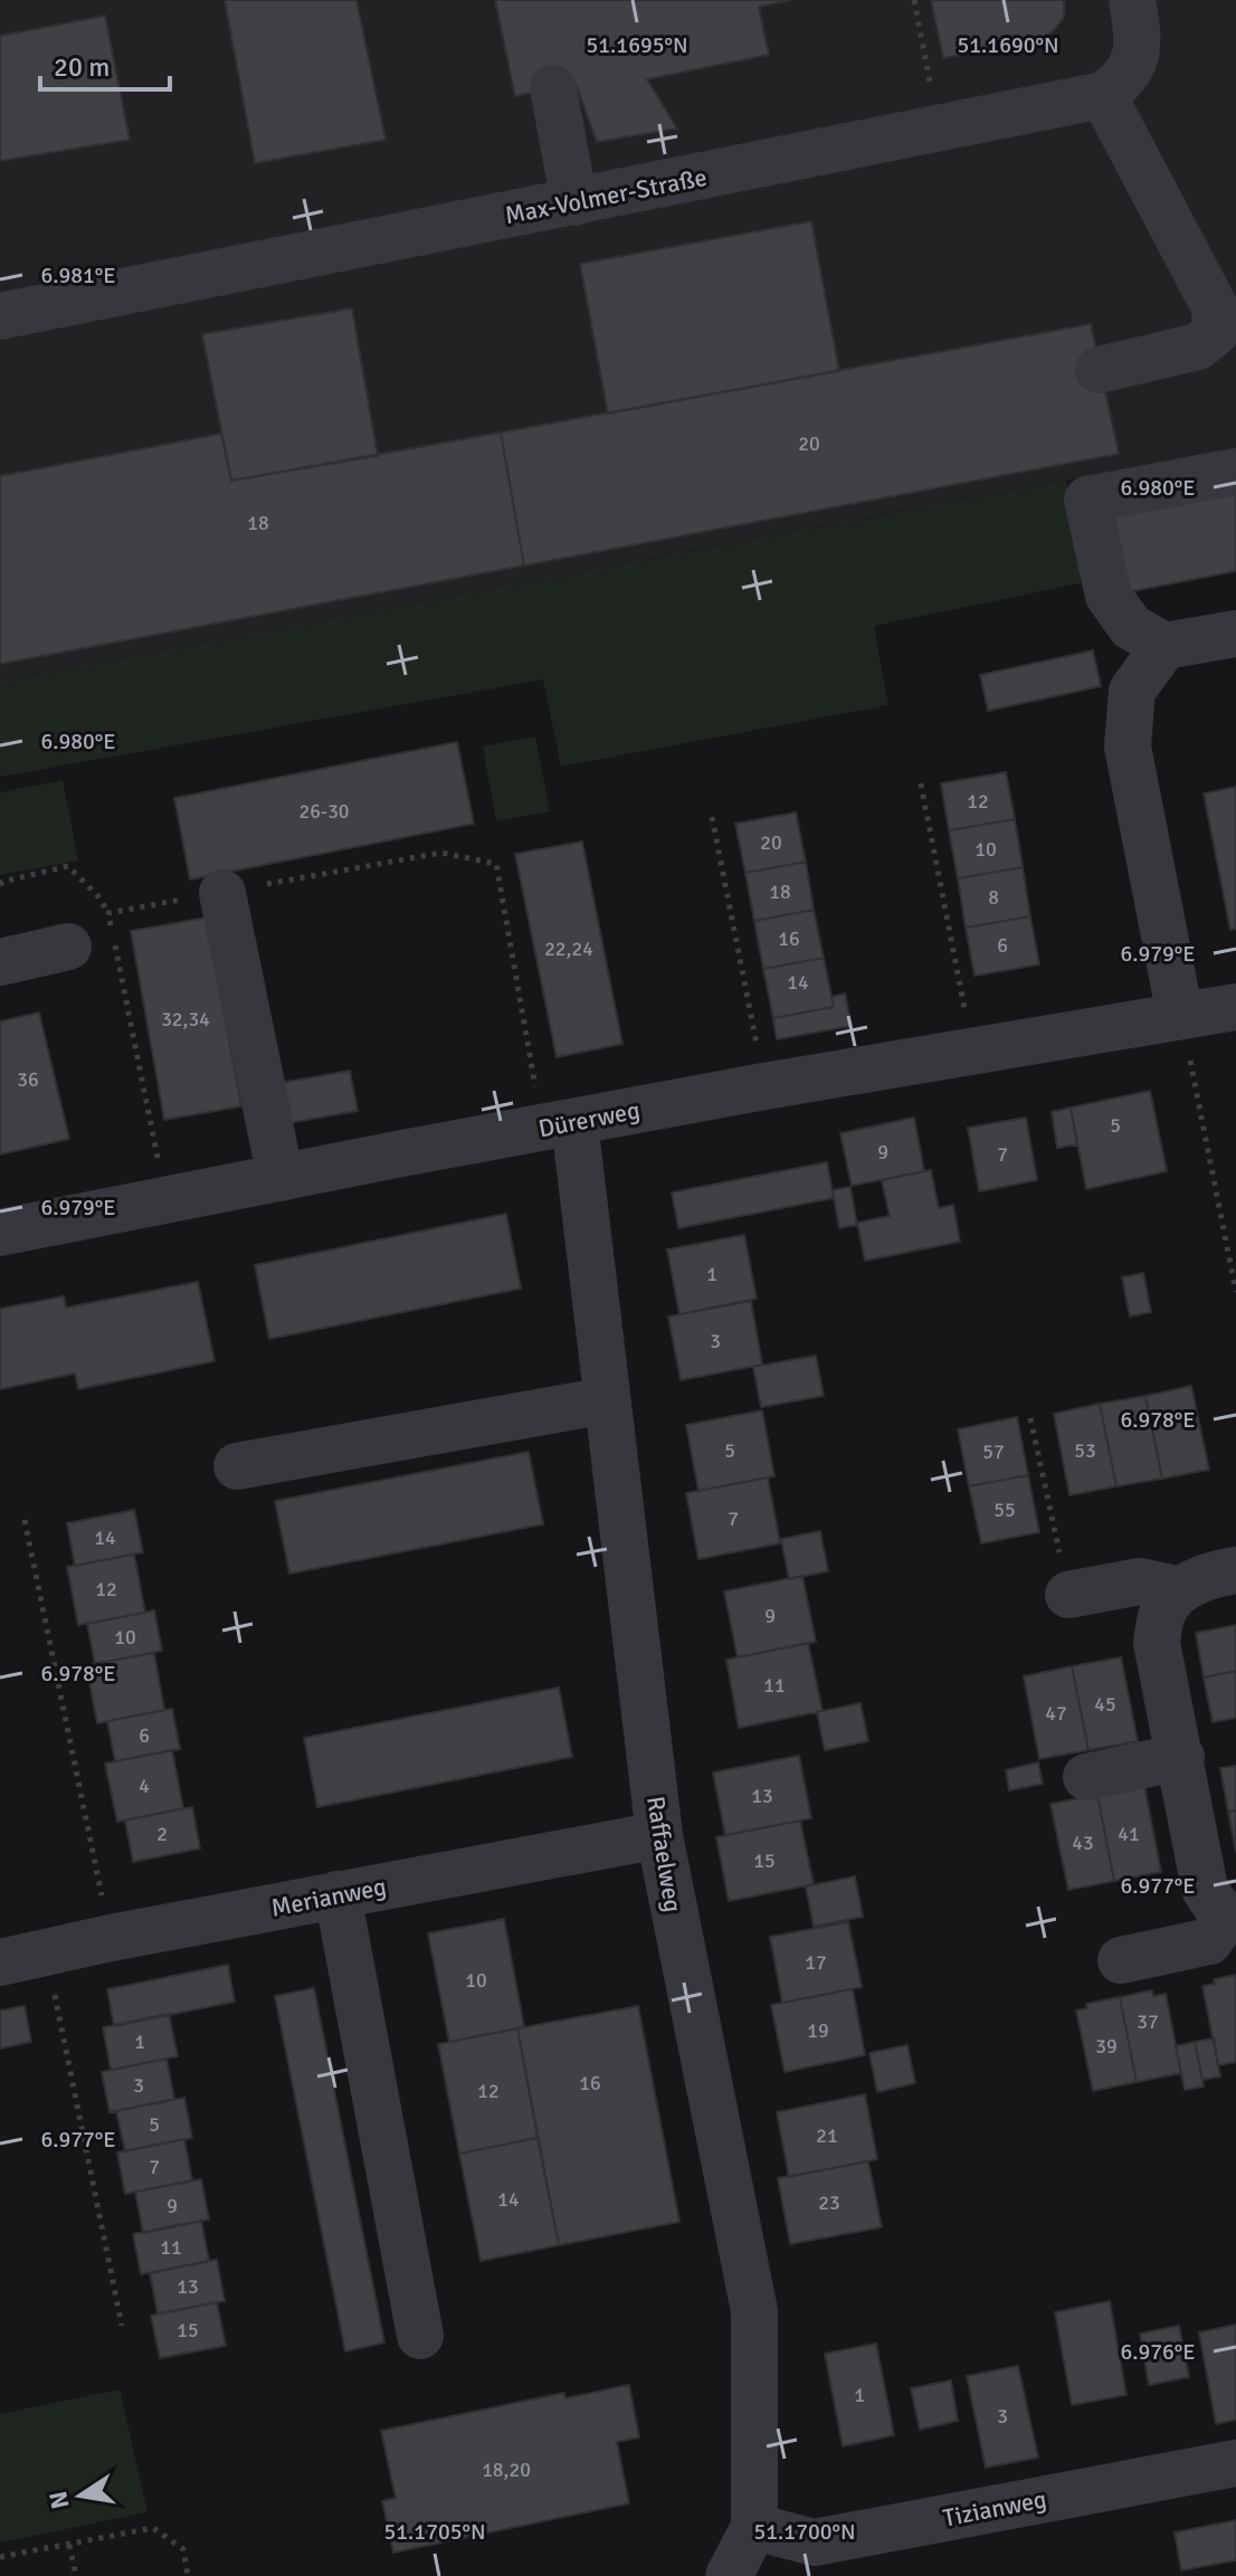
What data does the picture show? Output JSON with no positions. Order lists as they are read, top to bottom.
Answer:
{
  "streets": {
    "street": [
      "Max-Volmer-Straße",
      "Dürerweg",
      "Raffaelweg",
      "Merianweg",
      "Tizianweg"
    ]
  },
  "crossings": [
    ["Dürerweg", "Raffaelweg"],
    ["Raffaelweg", "Merianweg"],
    ["Raffaelweg", "Tizianweg"]
  ],
  "house_numbers": [
    "20",
    "18",
    "12",
    "26-30",
    "20",
    "10",
    "18",
    "8",
    "16",
    "6",
    "22,24",
    "14",
    "32,34",
    "36",
    "5",
    "9",
    "7",
    "1",
    "3",
    "5",
    "53",
    "57",
    "55",
    "7",
    "14",
    "12",
    "9",
    "10",
    "11",
    "45",
    "47",
    "6",
    "4",
    "13",
    "2",
    "41",
    "43",
    "15",
    "17",
    "10",
    "37",
    "19",
    "1",
    "39",
    "16",
    "3",
    "12",
    "5",
    "21",
    "7",
    "14",
    "23",
    "9",
    "11",
    "13",
    "15",
    "1",
    "3",
    "18,20"
  ],
  "scale_bar": "20 m",
  "north": "left",
  "coordinates": [
    "51.1695°N",
    "51.1690°N",
    "6.981°E",
    "6.980°E",
    "6.979°E",
    "6.978°E",
    "6.977°E",
    "6.976°E",
    "51.1705°N",
    "51.1700°N"
  ]
}
